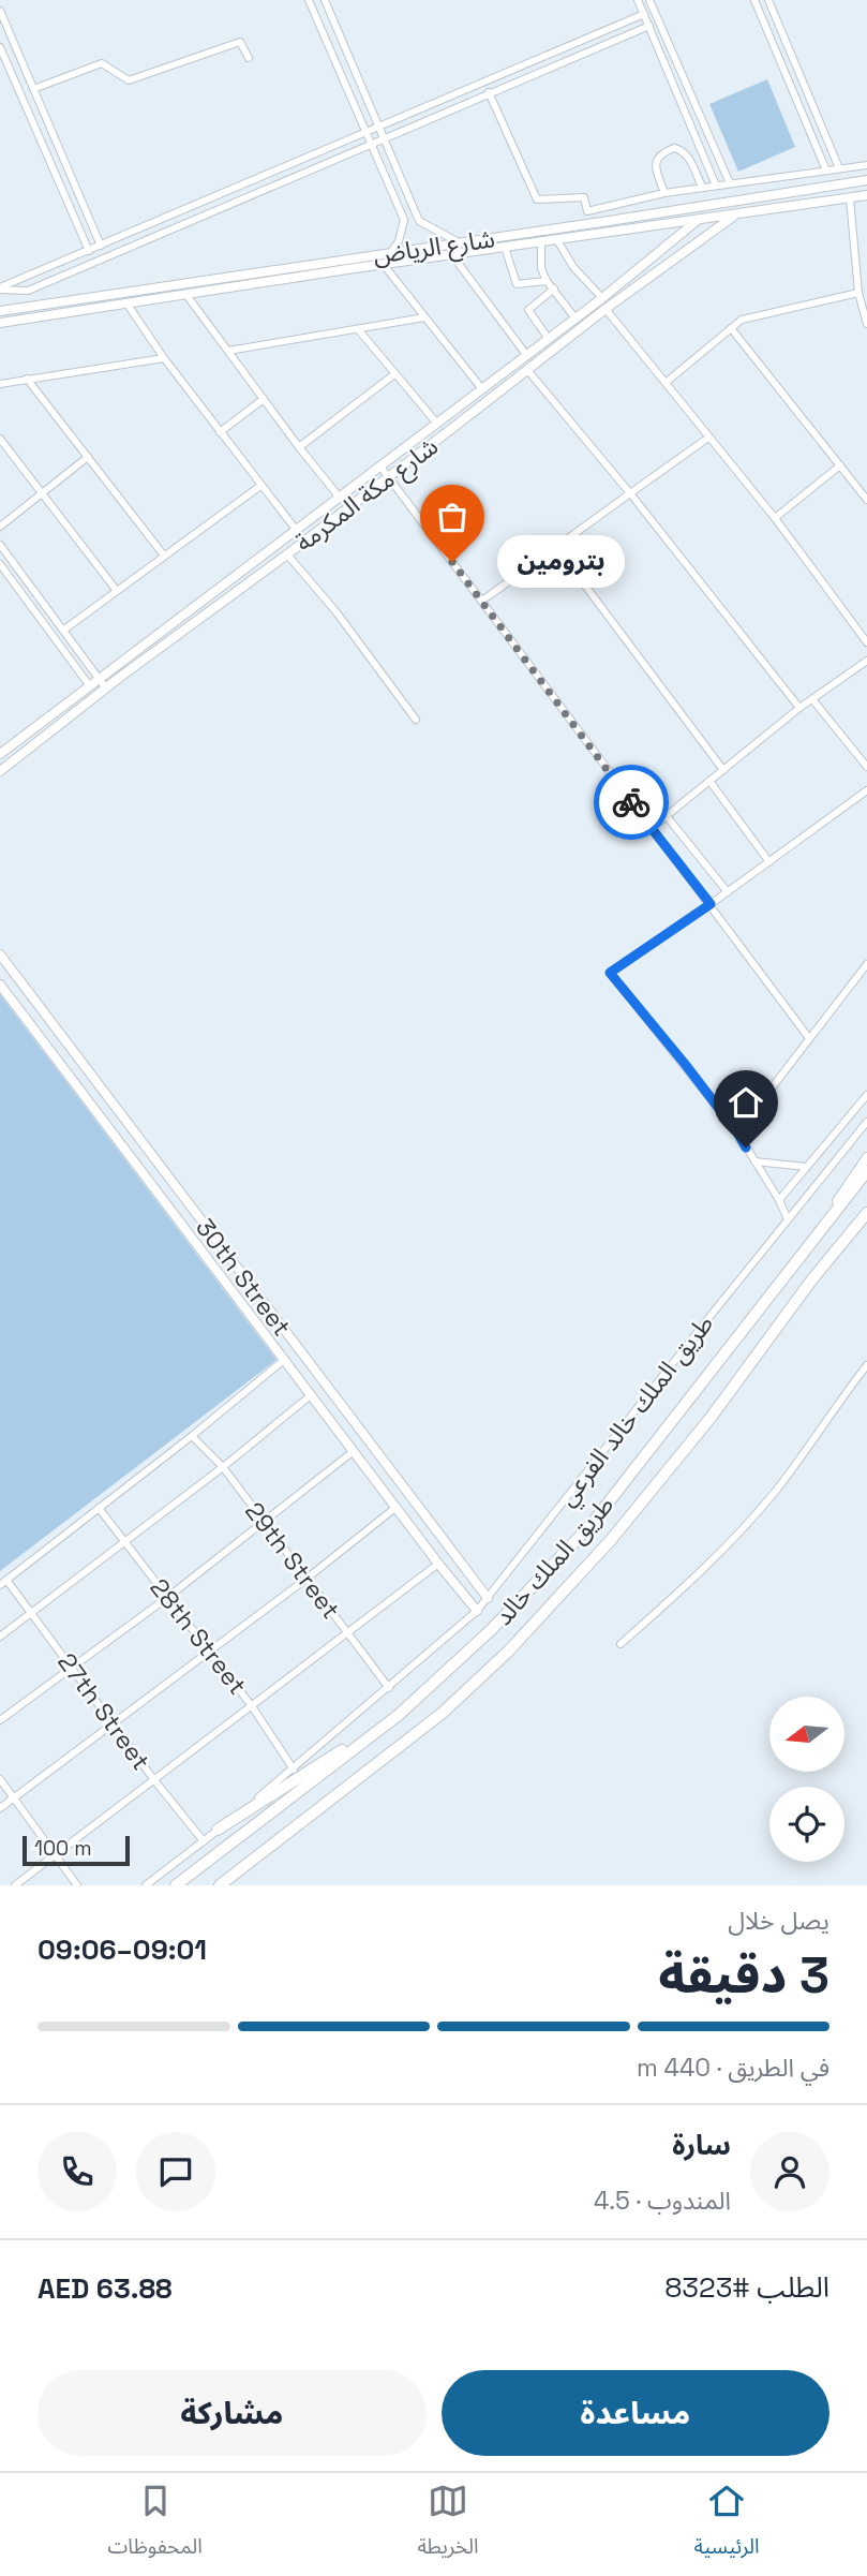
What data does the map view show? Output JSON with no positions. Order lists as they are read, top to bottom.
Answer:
{
  "streets": {
    "highway": ["طريق الملك خالد"],
    "main road": ["شارع الرياض", "شارع مكة المكرمة", "30th Street"],
    "street": [
      "طريق الملك خالد الفرعي",
      "29th Street",
      "28th Street",
      "27th Street"
    ]
  },
  "crossings": [
    ["شارع الرياض", "شارع مكة المكرمة"],
    ["30th Street", "طريق الملك خالد الفرعي"],
    ["طريق الملك خالد الفرعي", "29th Street"],
    ["طريق الملك خالد الفرعي", "28th Street"],
    ["طريق الملك خالد الفرعي", "27th Street"]
  ],
  "places": ["بترومين"],
  "scale_bar": "100 m",
  "north": "left",
  "page": {
    "bubble": "بترومين",
    "scale": "100 m",
    "heading": ["3 دقيقة", "يصل خلال", "09:01–09:06"],
    "panel": [
      "سارة",
      "المندوب · 4.5",
      "الطلب #8323",
      "AED 63.88"
    ],
    "bar": "في الطريق · 440 m",
    "buttons": ["مساعدة", "مشاركة"],
    "tabs": ["الرئيسية", "الخريطة", "المحفوظات"]
  }
}
